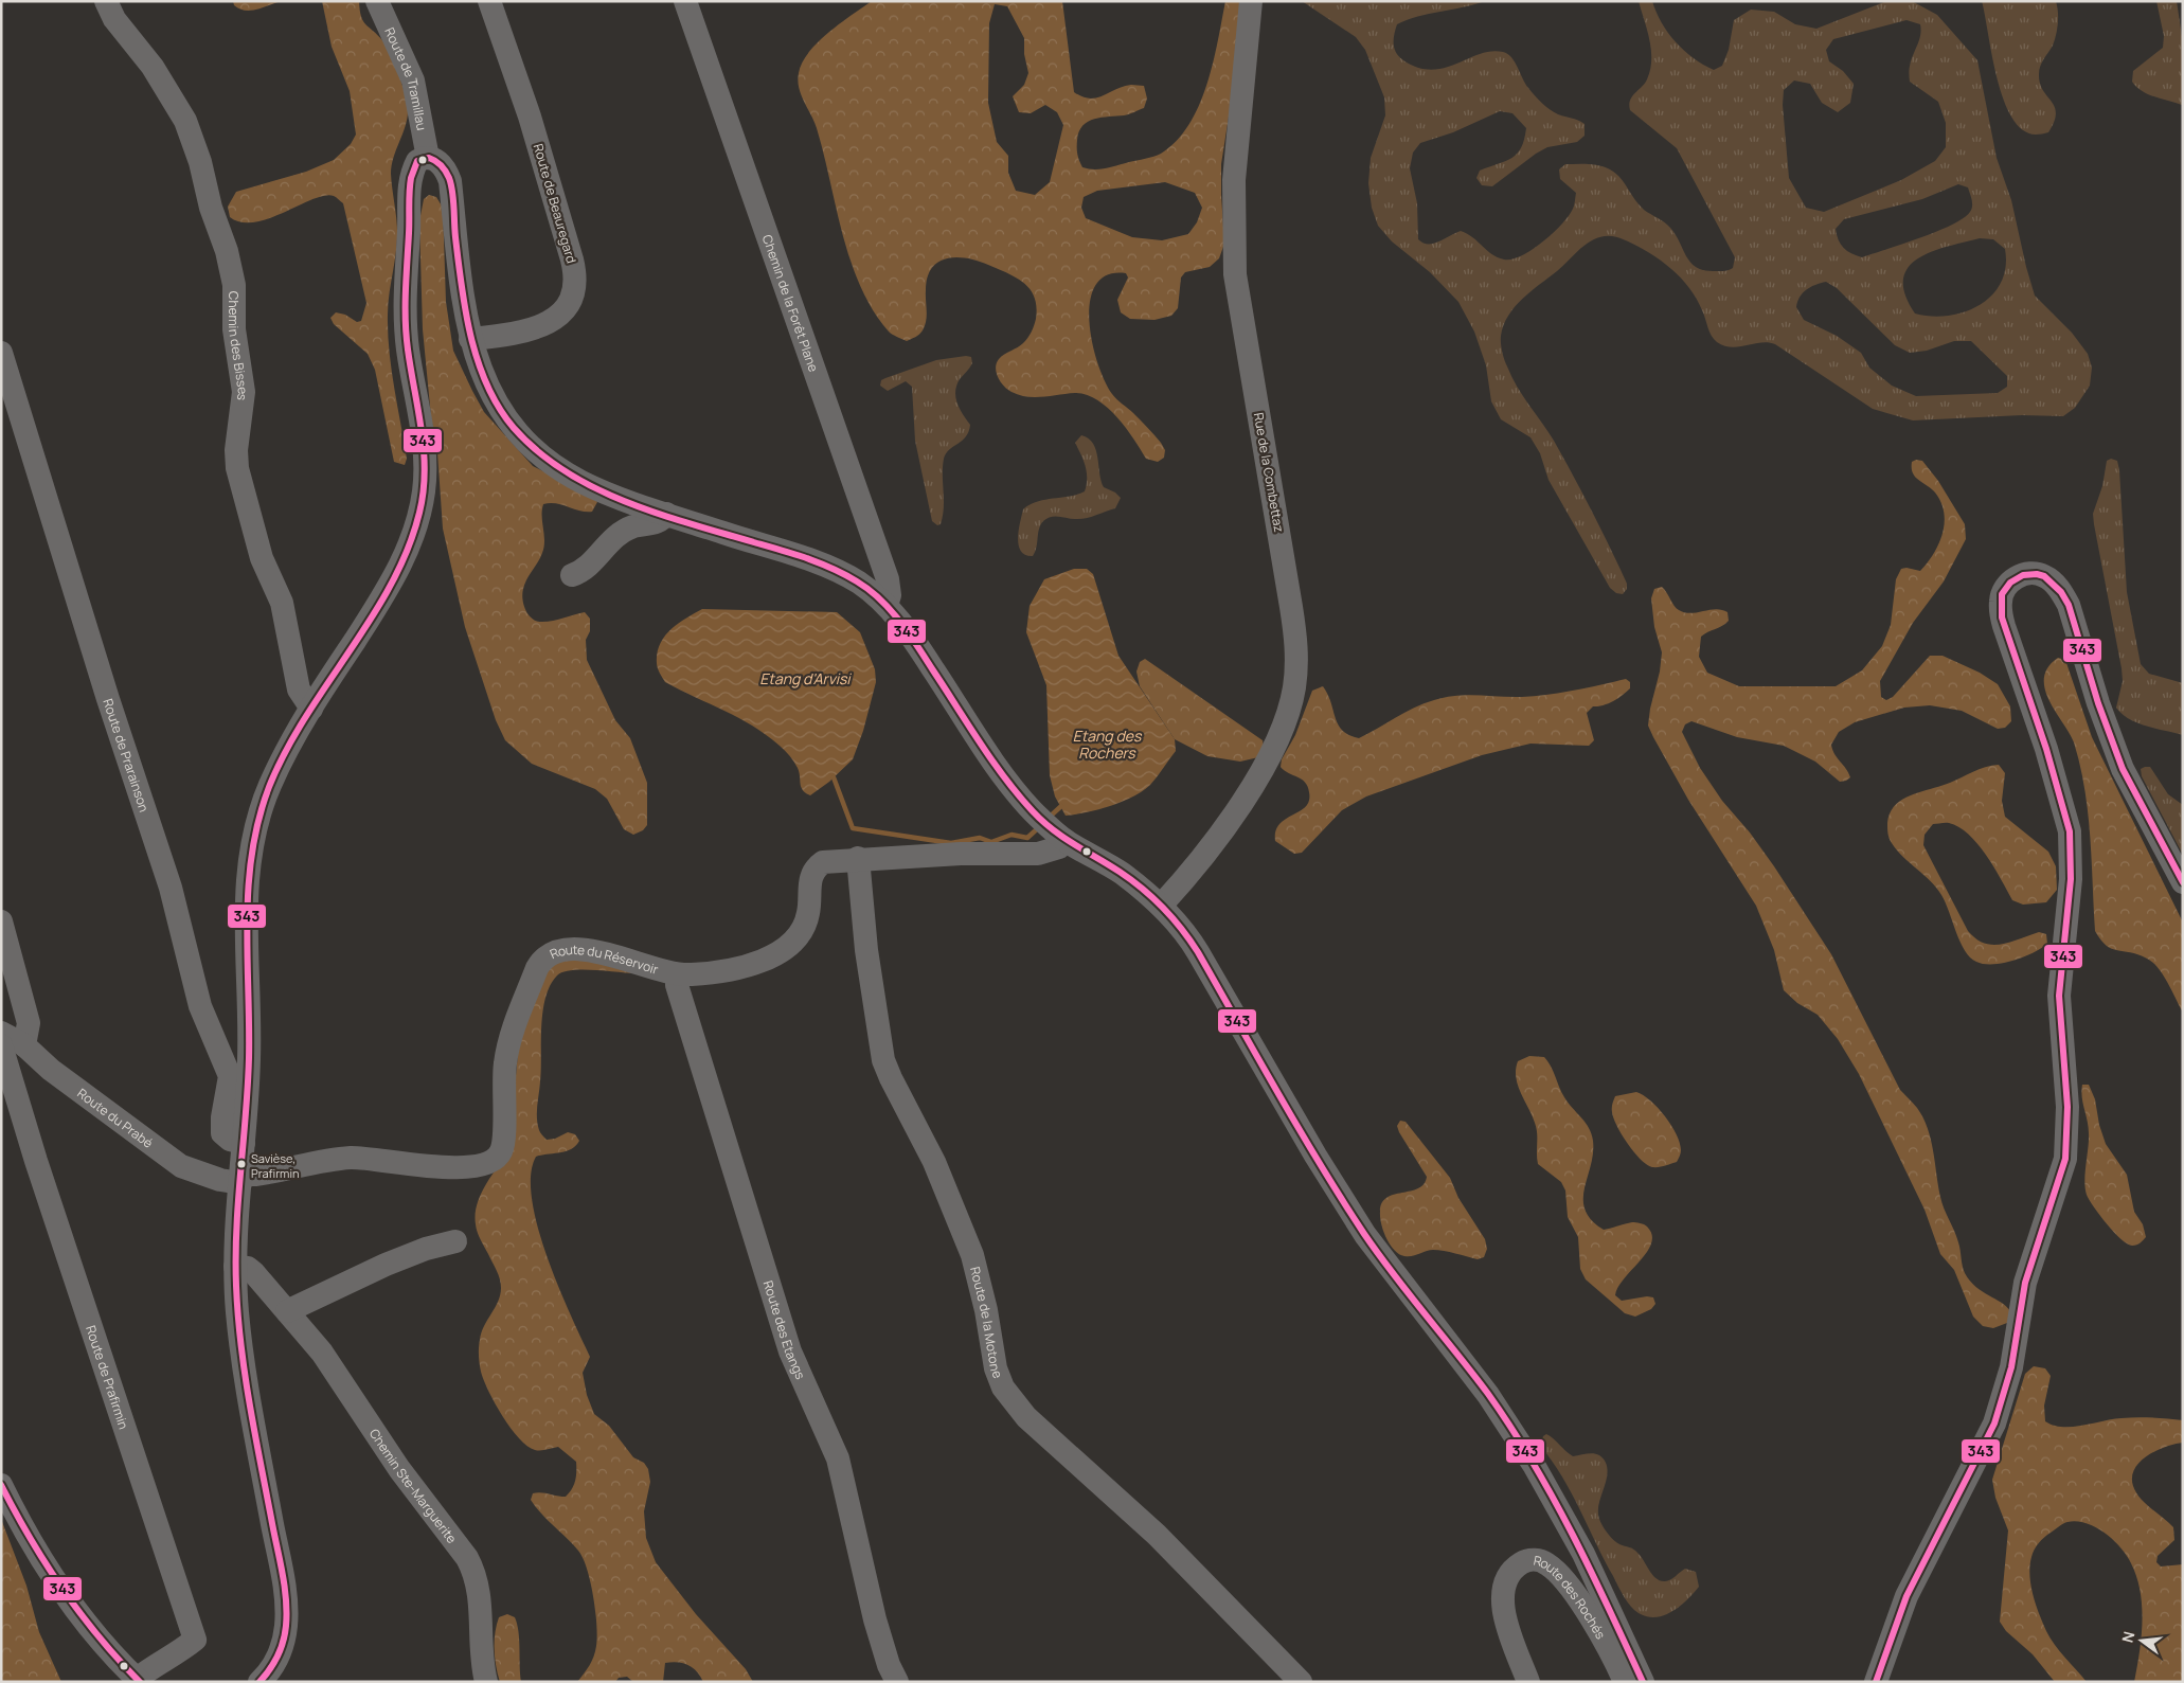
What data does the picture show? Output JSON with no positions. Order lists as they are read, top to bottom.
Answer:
{
  "streets": {
    "street": [
      "Route de Tramillau",
      "Route de Beauregard",
      "Chemin de la Forêt Plane",
      "Chemin des Bisses",
      "Rue de la Combettaz",
      "Route de Prarainson",
      "Route du Réservoir",
      "Route du Prabé",
      "Route de la Motone",
      "Route des Etangs",
      "Route de Prafirmin",
      "Chemin Ste-Marguerite",
      "Route des Rochés"
    ]
  },
  "crossings": [
    ["Route de Tramillau", "Route des Rochés"],
    ["Route de Beauregard", "Route des Rochés"],
    ["Chemin de la Forêt Plane", "Route des Rochés"],
    ["Rue de la Combettaz", "Route des Rochés"],
    ["Route du Réservoir", "Route du Prabé"],
    ["Route du Réservoir", "Route de la Motone"],
    ["Route du Réservoir", "Route des Etangs"],
    ["Route du Réservoir", "Route des Rochés"]
  ],
  "water": ["Etang d'Arvisi", "Etang des Rochers"],
  "places": ["Savièse, Prafirmin"],
  "lines": ["transit line 343"],
  "north": "left"
}
